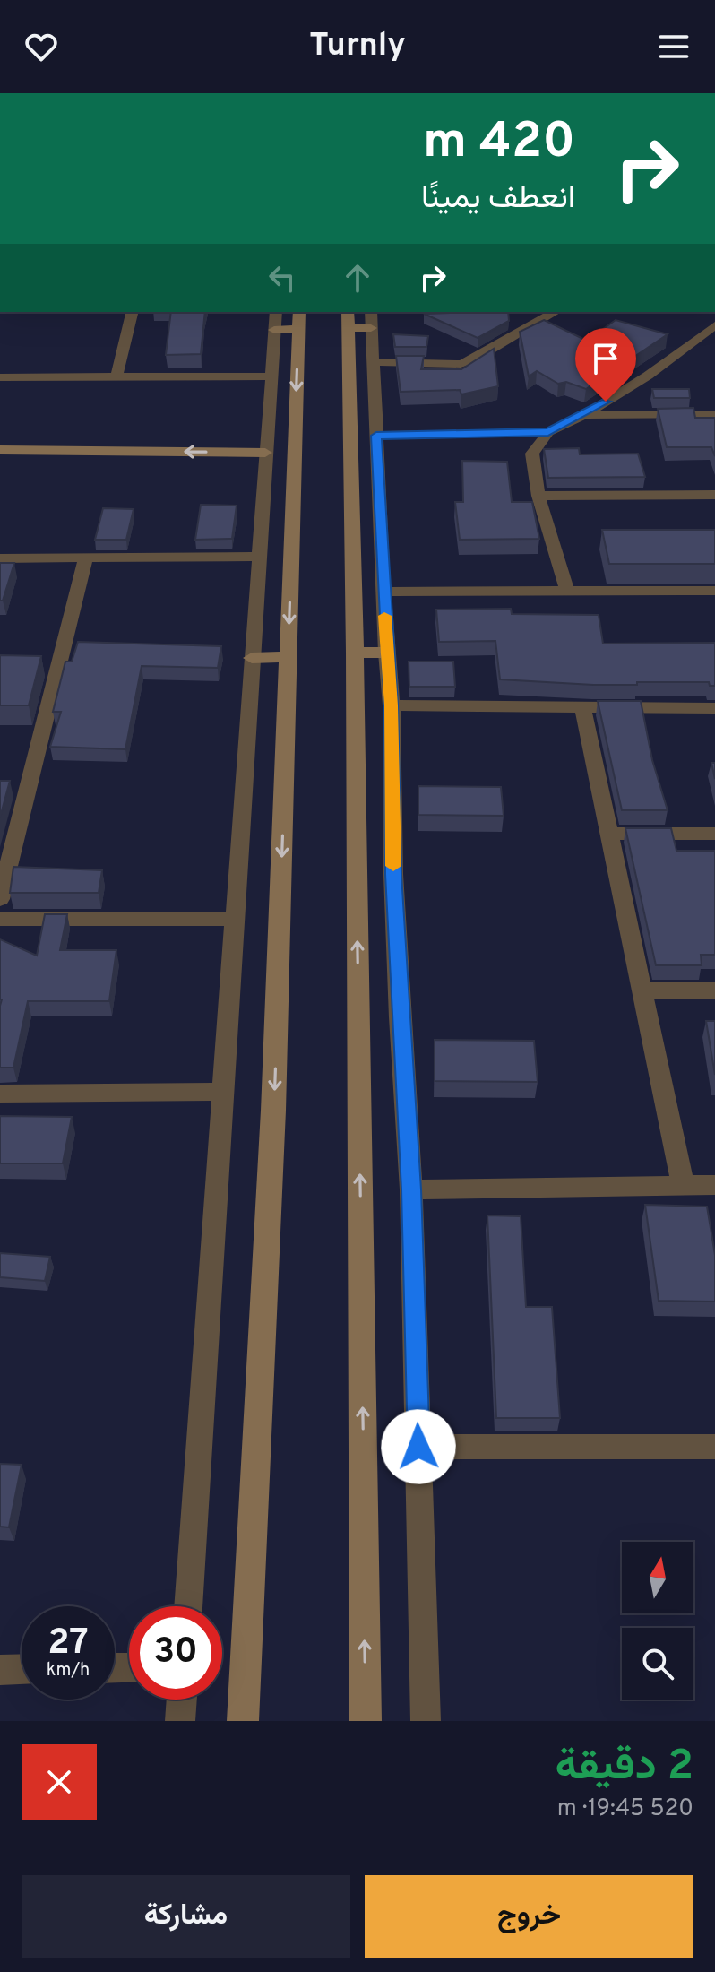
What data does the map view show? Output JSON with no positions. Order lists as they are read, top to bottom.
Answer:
{
  "north": "top",
  "page": {
    "header": "Turnly",
    "turn": ["420 m", "انعطف يمينًا"],
    "speed": "27 km/h",
    "limit": "30",
    "heading": ["2 دقيقة", "520 m · 19:45"],
    "buttons": ["خروج", "مشاركة"]
  }
}
